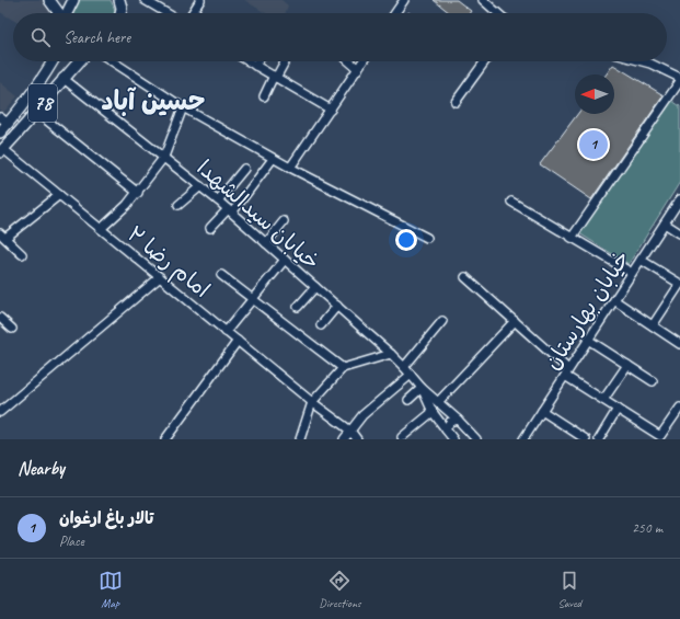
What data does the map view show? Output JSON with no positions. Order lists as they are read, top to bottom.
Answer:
{
  "streets": {
    "main road": ["78"],
    "street": ["خیابان سیدالشهدا", "امام رضا ۲", "خیابان بهارستان"]
  },
  "crossings": [
    ["78", "خیابان سیدالشهدا"],
    ["78", "امام رضا ۲"]
  ],
  "districts": ["حسین آباد"],
  "north": "left",
  "page": {
    "search": "Search here",
    "pins": "1",
    "heading": "Nearby",
    "list": [
      {
        "mark": "1",
        "name": "تالار باغ ارغوان",
        "note": "Place",
        "value": "250 m"
      }
    ],
    "nav": ["Map", "Directions", "Saved"]
  }
}
